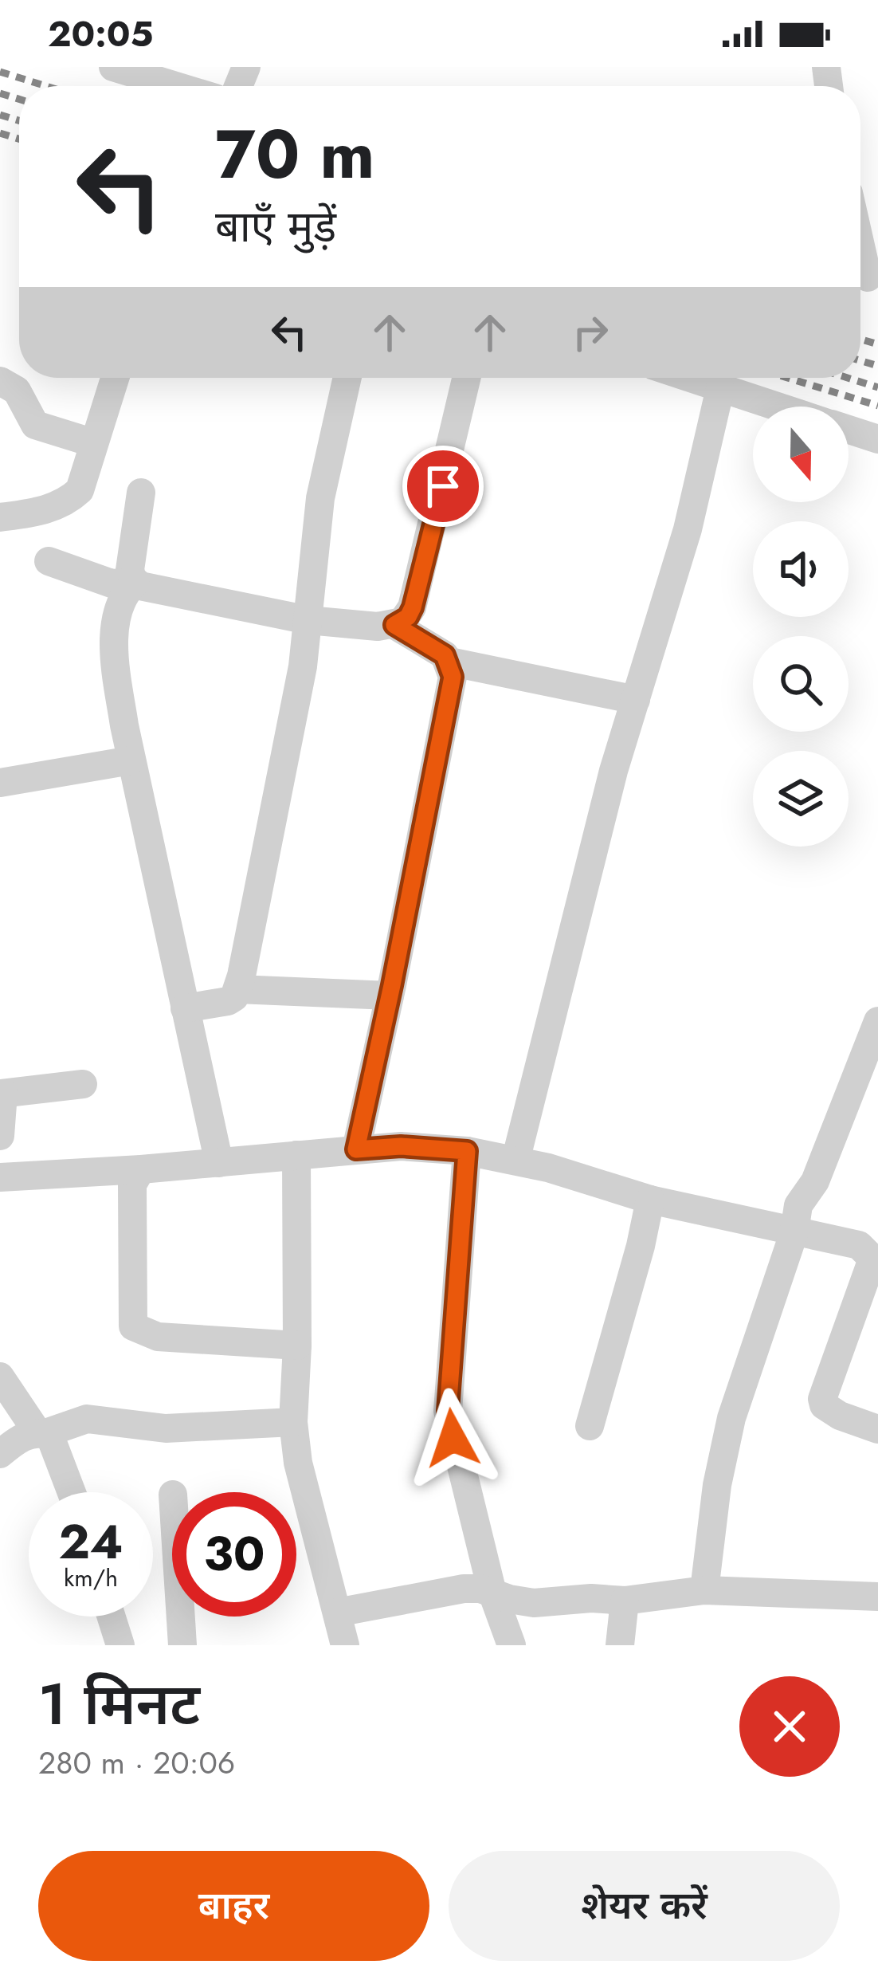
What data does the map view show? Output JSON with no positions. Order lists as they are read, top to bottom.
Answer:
{
  "north": "bottom",
  "page": {
    "status": "20:05",
    "turn": ["70 m", "बाएँ मुड़ें"],
    "speed": "24 km/h",
    "limit": "30",
    "heading": ["1 मिनट", "280 m · 20:06"],
    "buttons": ["बाहर", "शेयर करें"]
  }
}
